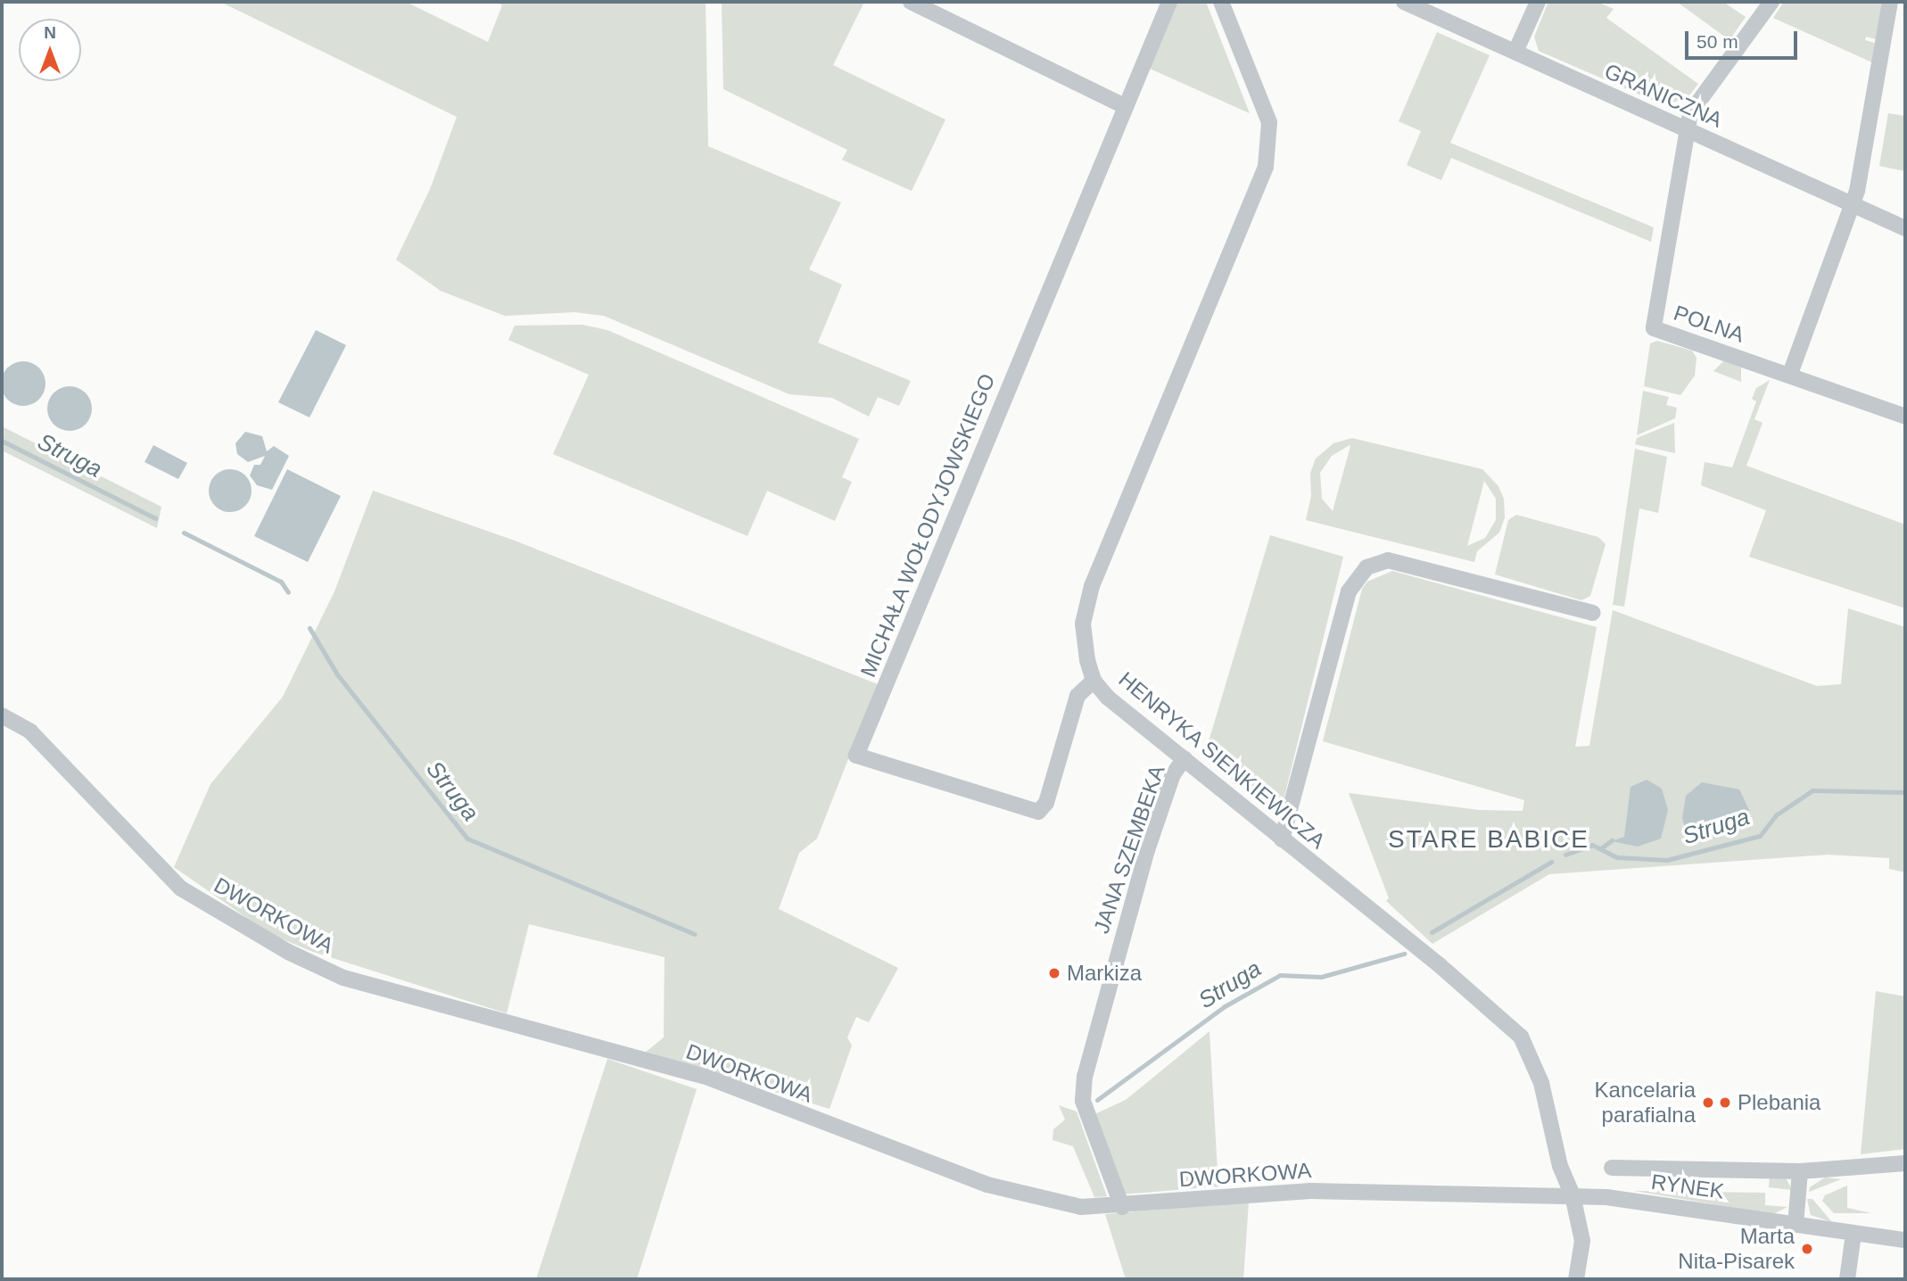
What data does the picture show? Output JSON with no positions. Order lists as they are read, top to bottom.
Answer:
{
  "streets": {
    "street": [
      "GRANICZNA",
      "POLNA",
      "MICHAŁA WOŁODYJOWSKIEGO",
      "HENRYKA SIENKIEWICZA",
      "JANA SZEMBEKA",
      "DWORKOWA",
      "RYNEK"
    ]
  },
  "crossings": [
    ["GRANICZNA", "POLNA"],
    ["MICHAŁA WOŁODYJOWSKIEGO", "HENRYKA SIENKIEWICZA"],
    ["HENRYKA SIENKIEWICZA", "JANA SZEMBEKA"],
    ["HENRYKA SIENKIEWICZA", "DWORKOWA"],
    ["HENRYKA SIENKIEWICZA", "RYNEK"],
    ["JANA SZEMBEKA", "DWORKOWA"],
    ["DWORKOWA", "RYNEK"]
  ],
  "districts": ["STARE BABICE"],
  "water": ["Struga"],
  "places": [
    "Markiza",
    "Kancelaria parafialna",
    "Plebania",
    "Marta Nita-Pisarek"
  ],
  "scale_bar": "50 m",
  "north": "top"
}
